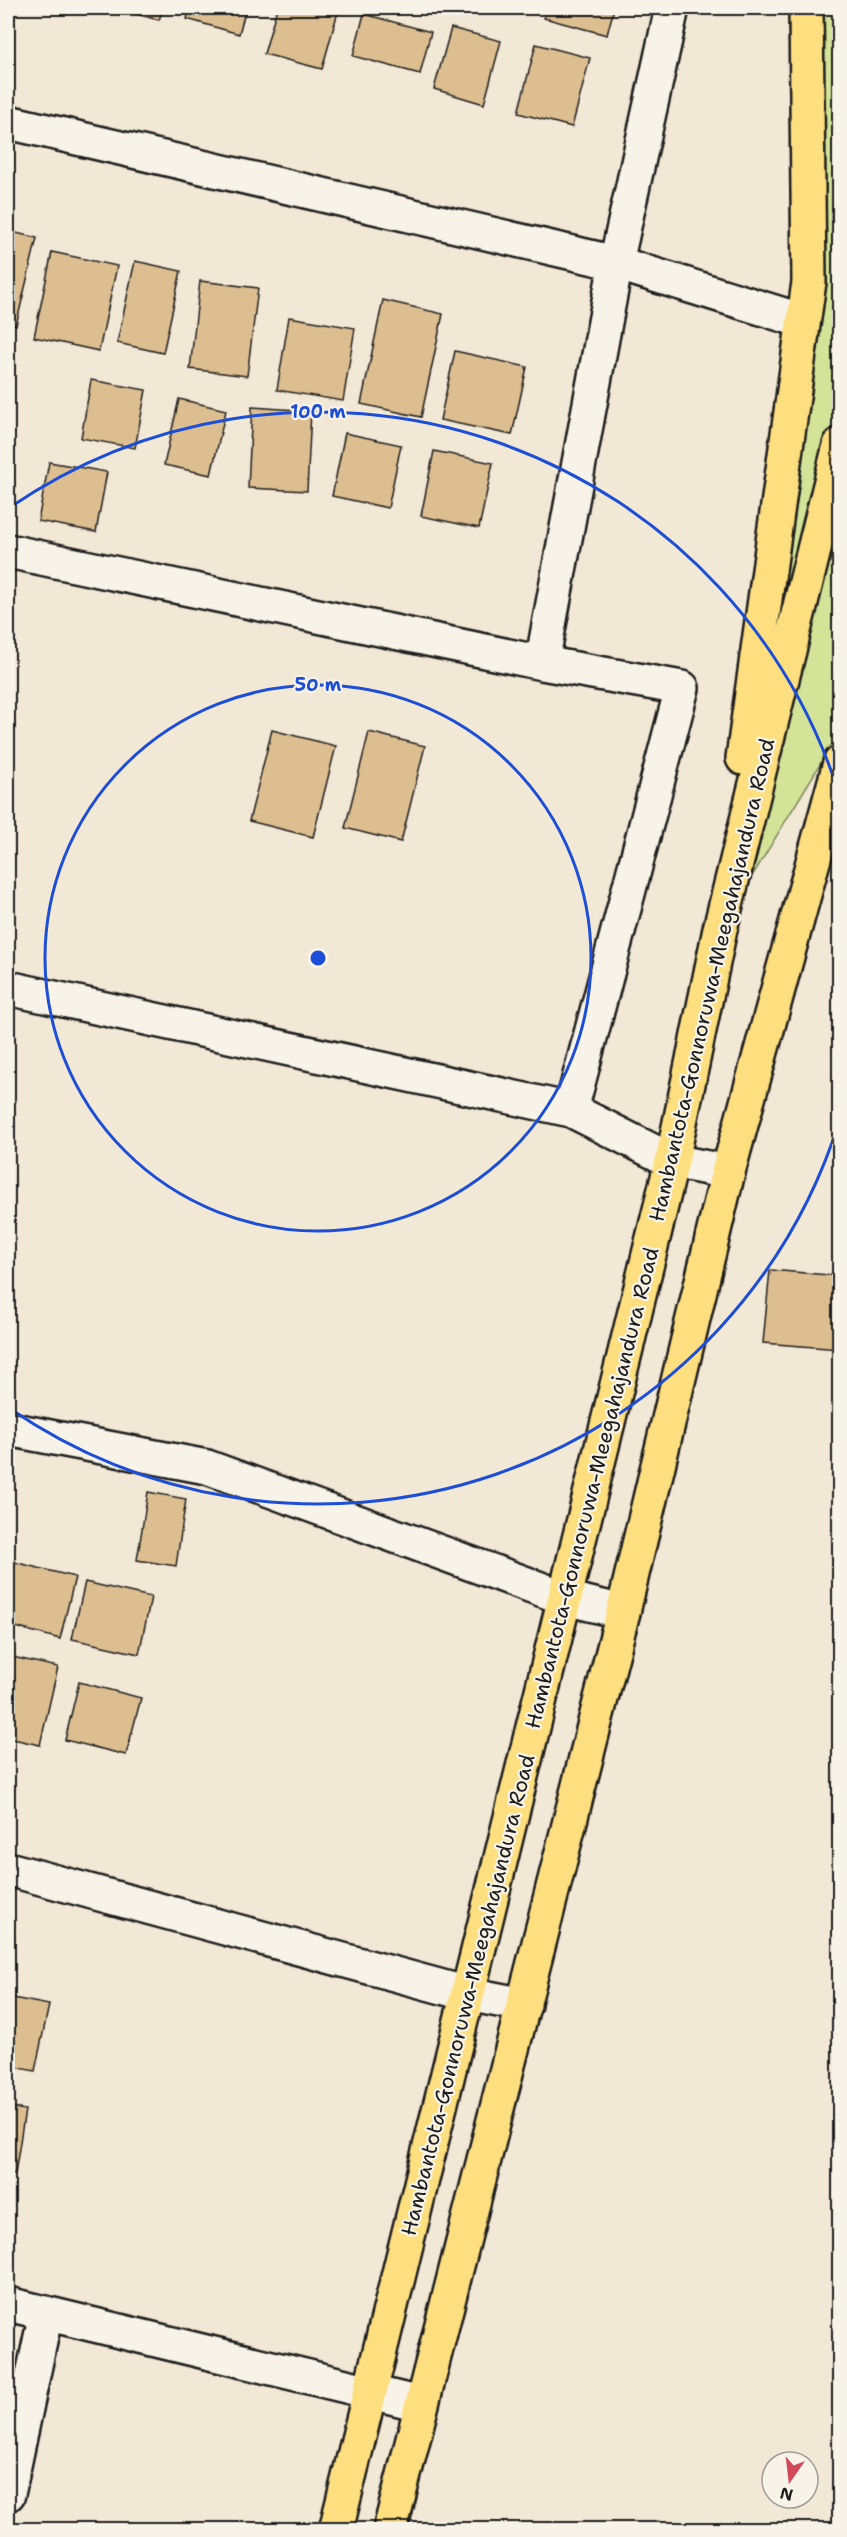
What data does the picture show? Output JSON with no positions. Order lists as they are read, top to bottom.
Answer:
{
  "streets": {
    "main road": ["Hambantota-Gonnoruwa-Meegahajandura Road"]
  },
  "north": "bottom",
  "rings": ["100 m", "50 m"]
}
